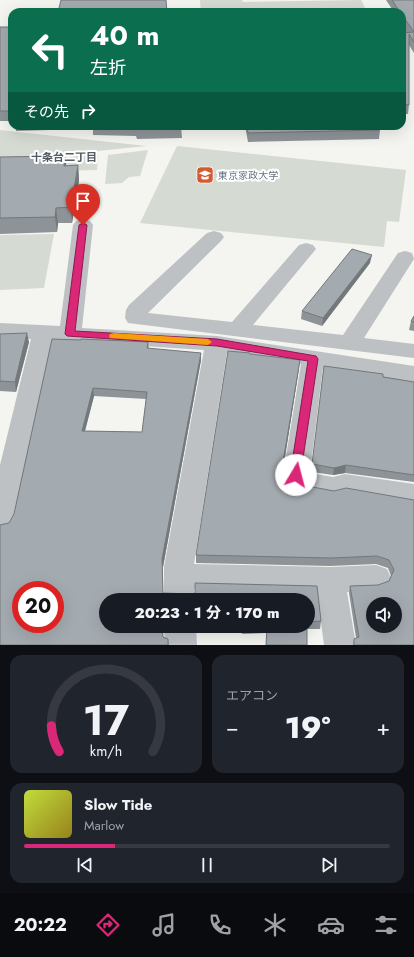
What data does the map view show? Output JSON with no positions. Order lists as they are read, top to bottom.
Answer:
{
  "districts": ["十条台二丁目"],
  "places": {
    "school or university": ["東京家政大学"]
  },
  "page": {
    "turn": ["40 m", "左折"],
    "then": "その先",
    "limit": "20",
    "trip": "20:23 · 1 分 · 170 m",
    "tile": "エアコン",
    "heat": ["−", "19°", "+"],
    "song": ["Slow Tide", "Marlow"],
    "tabs": "20:22",
    "gauge": ["17", "km/h"]
  }
}
